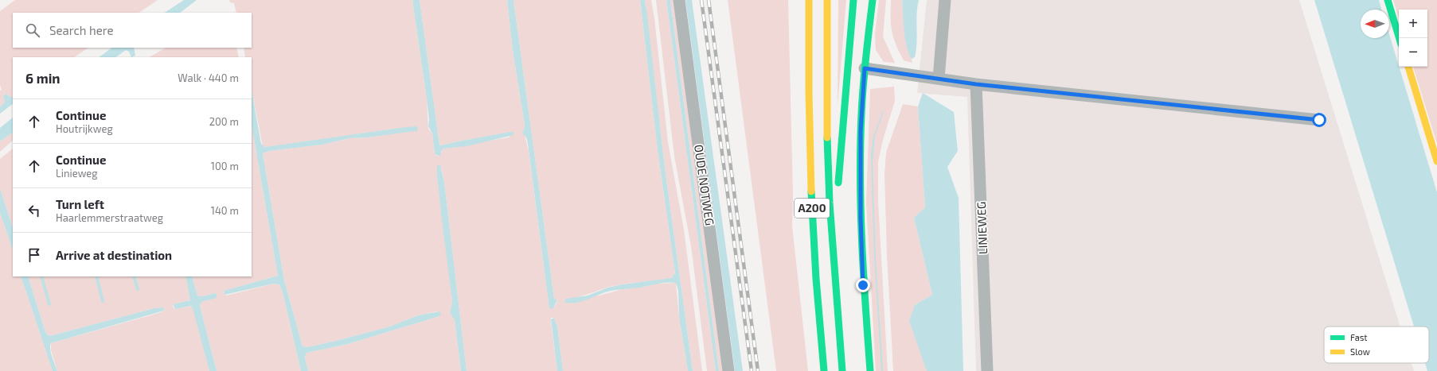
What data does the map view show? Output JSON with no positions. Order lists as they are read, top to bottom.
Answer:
{
  "streets": {
    "main road": ["A200"],
    "street": ["OUDE NOTWEG", "LINIEWEG"]
  },
  "legend": ["Fast", "Slow"],
  "north": "left",
  "page": {
    "map_buttons": ["+", "−"],
    "search": "Search here",
    "heading": ["6 min", "Walk · 440 m"],
    "list": [
      ["Continue", "Houtrijkweg", "200 m"],
      ["Continue", "Linieweg", "100 m"],
      ["Turn left", "Haarlemmerstraatweg", "140 m"],
      "Arrive at destination"
    ]
  }
}
